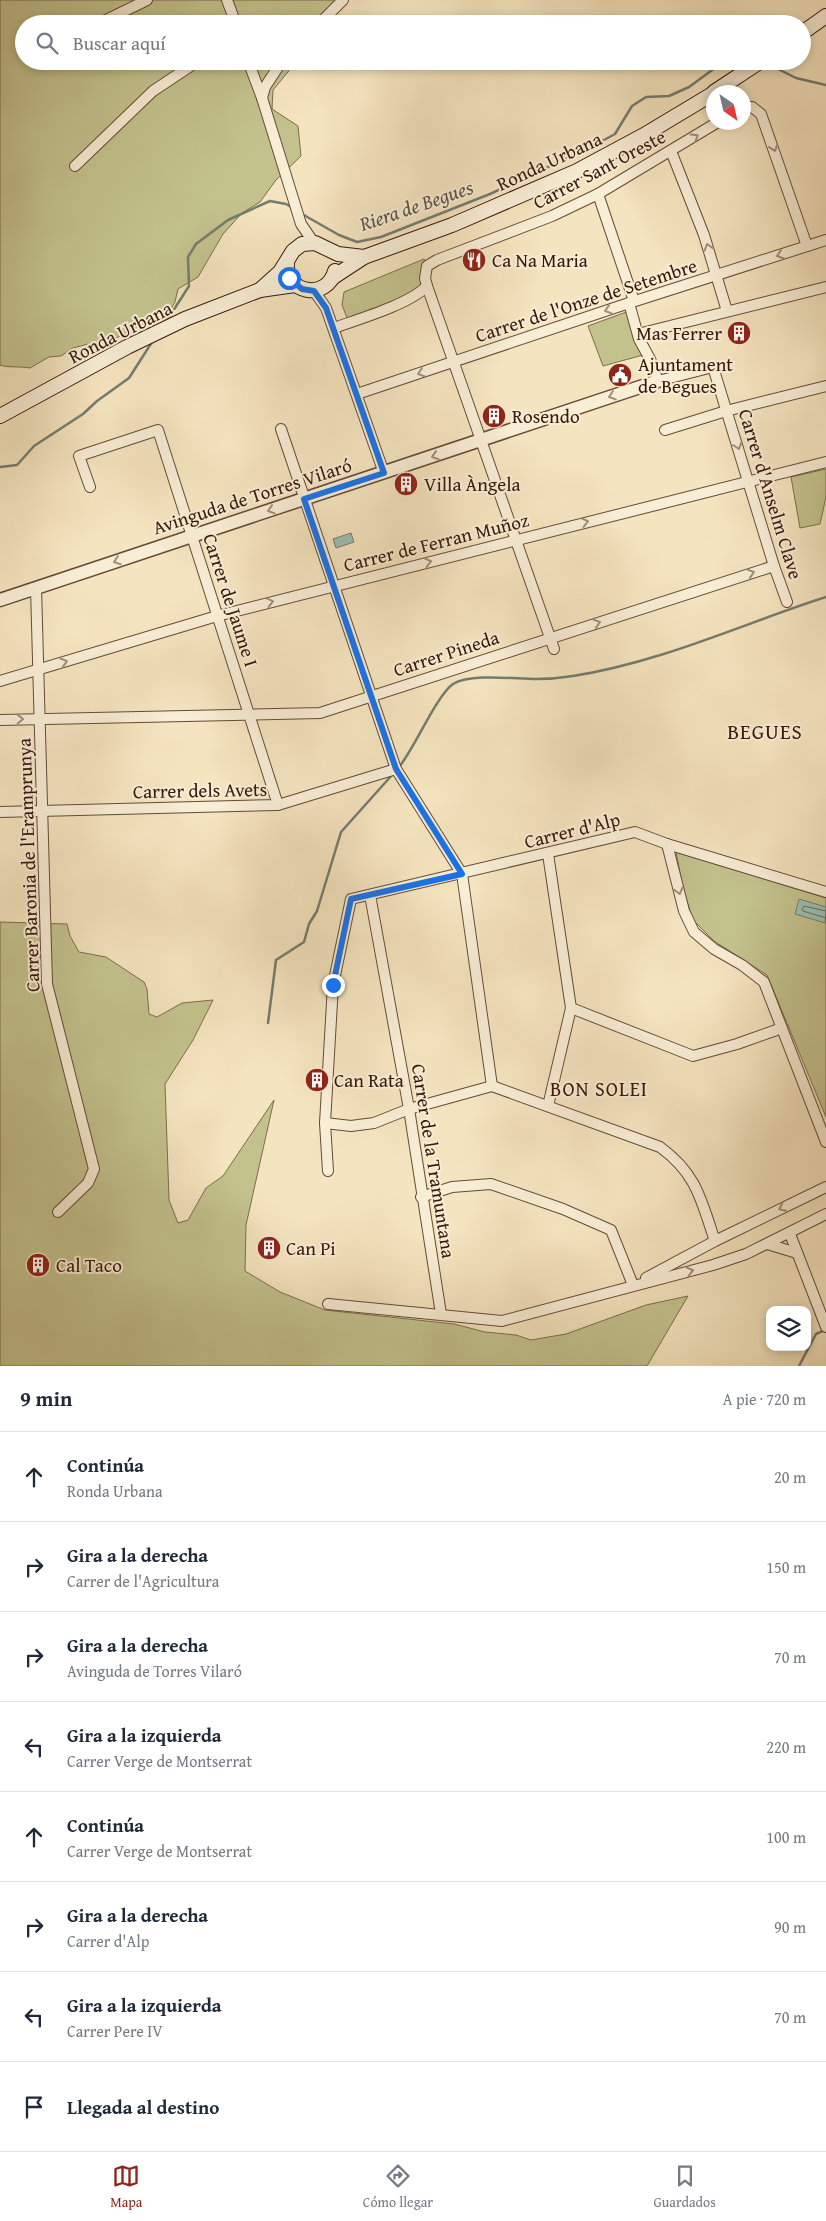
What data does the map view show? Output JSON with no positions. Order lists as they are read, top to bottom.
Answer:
{
  "streets": {
    "main road": ["Ronda Urbana"],
    "street": [
      "Carrer Sant Oreste",
      "Carrer de l'Onze de Setembre",
      "Carrer d'Anselm Clave",
      "Avinguda de Torres Vilaró",
      "Carrer de Ferran Muñoz",
      "Carrer de Jaume I",
      "Carrer Pineda",
      "Carrer dels Avets",
      "Carrer d'Alp",
      "Carrer Baronia de l'Eramprunya",
      "Carrer de la Tramuntana"
    ]
  },
  "crossings": [
    ["Carrer d'Anselm Clave", "Avinguda de Torres Vilaró"],
    ["Carrer d'Anselm Clave", "Carrer de Ferran Muñoz"],
    ["Carrer d'Anselm Clave", "Carrer Pineda"],
    ["Avinguda de Torres Vilaró", "Carrer de Jaume I"],
    ["Avinguda de Torres Vilaró", "Carrer Baronia de l'Eramprunya"],
    ["Carrer de Ferran Muñoz", "Carrer de Jaume I"],
    ["Carrer de Ferran Muñoz", "Carrer Baronia de l'Eramprunya"],
    ["Carrer de Jaume I", "Carrer Pineda"],
    ["Carrer de Jaume I", "Carrer dels Avets"],
    ["Carrer Pineda", "Carrer Baronia de l'Eramprunya"],
    ["Carrer dels Avets", "Carrer Baronia de l'Eramprunya"],
    ["Carrer d'Alp", "Carrer de la Tramuntana"]
  ],
  "one_way": ["Avinguda de Torres Vilaró", "Carrer de Ferran Muñoz"],
  "districts": ["BEGUES", "BON SOLEI"],
  "water": ["Riera de Begues"],
  "places": {
    "restaurant": ["Ca Na Maria"],
    "building": [
      "Mas Ferrer",
      "Rosendo",
      "Villa Àngela",
      "Can Rata",
      "Can Pi",
      "Cal Taco"
    ],
    "public building": ["Ajuntament de Begues"]
  },
  "north": "bottom right",
  "page": {
    "search": "Buscar aquí",
    "heading": ["9 min", "A pie · 720 m"],
    "list": [
      ["Continúa", "Ronda Urbana", "20 m"],
      ["Gira a la derecha", "Carrer de l'Agricultura", "150 m"],
      ["Gira a la derecha", "Avinguda de Torres Vilaró", "70 m"],
      ["Gira a la izquierda", "Carrer Verge de Montserrat", "220 m"],
      ["Continúa", "Carrer Verge de Montserrat", "100 m"],
      ["Gira a la derecha", "Carrer d'Alp", "90 m"],
      ["Gira a la izquierda", "Carrer Pere IV", "70 m"],
      "Llegada al destino"
    ],
    "nav": ["Mapa", "Cómo llegar", "Guardados"]
  }
}
